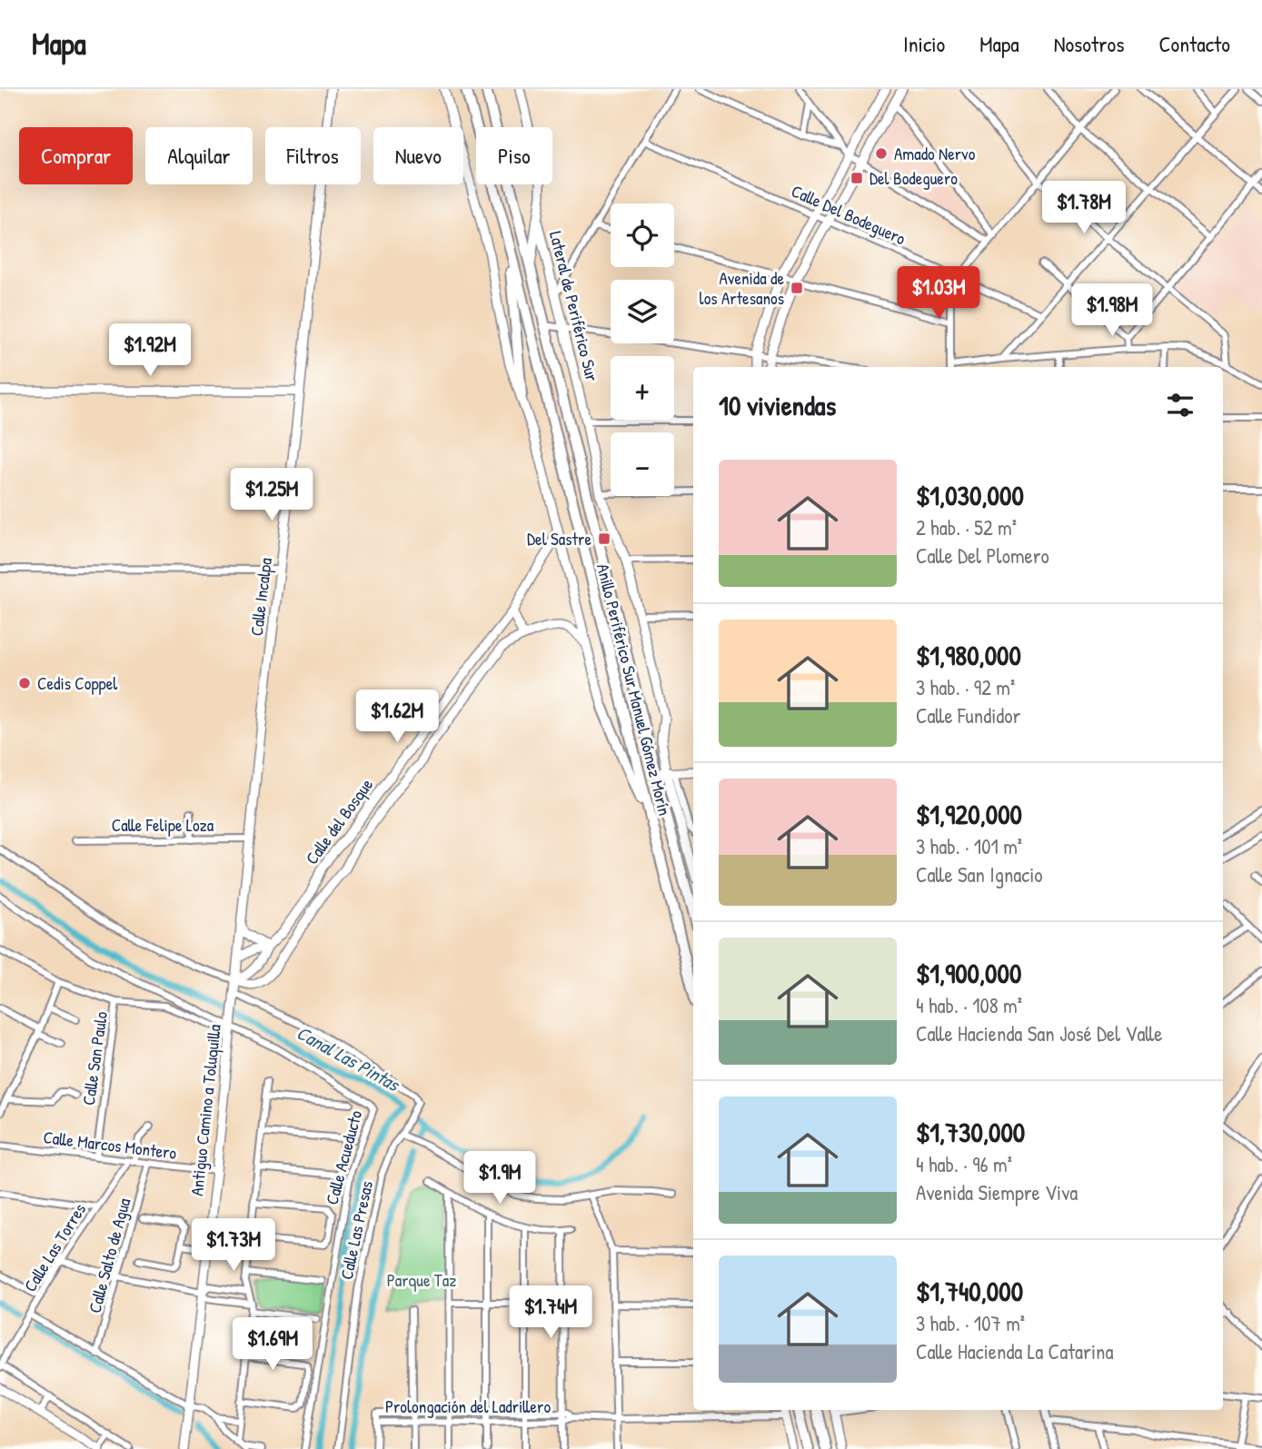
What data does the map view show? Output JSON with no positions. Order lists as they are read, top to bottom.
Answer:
{
  "streets": {
    "highway": ["Anillo Periférico Sur Manuel Gómez Morín"],
    "street": [
      "Calle Del Bodeguero",
      "Lateral de Periférico Sur",
      "Calle Incalpa",
      "Calle del Bosque",
      "Calle Felipe Loza",
      "Calle San Paulo",
      "Antiguo Camino a Toluquilla",
      "Calle Marcos Montero",
      "Calle Acueducto",
      "Calle Las Presas",
      "Calle Las Torres",
      "Calle Salto de Agua",
      "Prolongación del Ladrillero"
    ]
  },
  "crossings": [
    ["Lateral de Periférico Sur", "Anillo Periférico Sur Manuel Gómez Morín"],
    ["Calle Incalpa", "Calle del Bosque"],
    ["Calle Incalpa", "Calle Felipe Loza"],
    ["Calle San Paulo", "Calle Marcos Montero"],
    ["Antiguo Camino a Toluquilla", "Calle Marcos Montero"],
    ["Antiguo Camino a Toluquilla", "Calle Acueducto"],
    ["Antiguo Camino a Toluquilla", "Calle Las Presas"],
    ["Calle Marcos Montero", "Calle Las Torres"],
    ["Calle Marcos Montero", "Calle Salto de Agua"]
  ],
  "water": ["Canal Las Pintas"],
  "parks": ["Parque Taz"],
  "places": {
    "other": ["Amado Nervo", "Cedis Coppel"],
    "transit": ["Del Bodeguero", "Avenida de los Artesanos", "Del Sastre"]
  },
  "page": {
    "header": "Mapa",
    "nav": [
      "Inicio",
      "Mapa",
      "Nosotros",
      "Contacto"
    ],
    "chip": [
      "Comprar",
      "Alquilar",
      "Filtros",
      "Nuevo",
      "Piso"
    ],
    "price": [
      "$1.78M",
      "$1.03M",
      "$1.98M",
      "$1.92M",
      "$1.25M",
      "$1.62M",
      "$1.9M",
      "$1.73M",
      "$1.74M",
      "$1.69M"
    ],
    "map_buttons": ["+", "−"],
    "heading": "10 viviendas",
    "list": [
      {
        "name": "$1,030,000",
        "note": "2 hab. · 52 m² · Calle Del Plomero"
      },
      {
        "name": "$1,980,000",
        "note": "3 hab. · 92 m² · Calle Fundidor"
      },
      {
        "name": "$1,920,000",
        "note": "3 hab. · 101 m² · Calle San Ignacio"
      },
      {
        "name": "$1,900,000",
        "note": "4 hab. · 108 m² · Calle Hacienda San José Del Valle"
      },
      {
        "name": "$1,730,000",
        "note": "4 hab. · 96 m² · Avenida Siempre Viva"
      },
      {
        "name": "$1,740,000",
        "note": "3 hab. · 107 m² · Calle Hacienda La Catarina"
      }
    ]
  }
}
